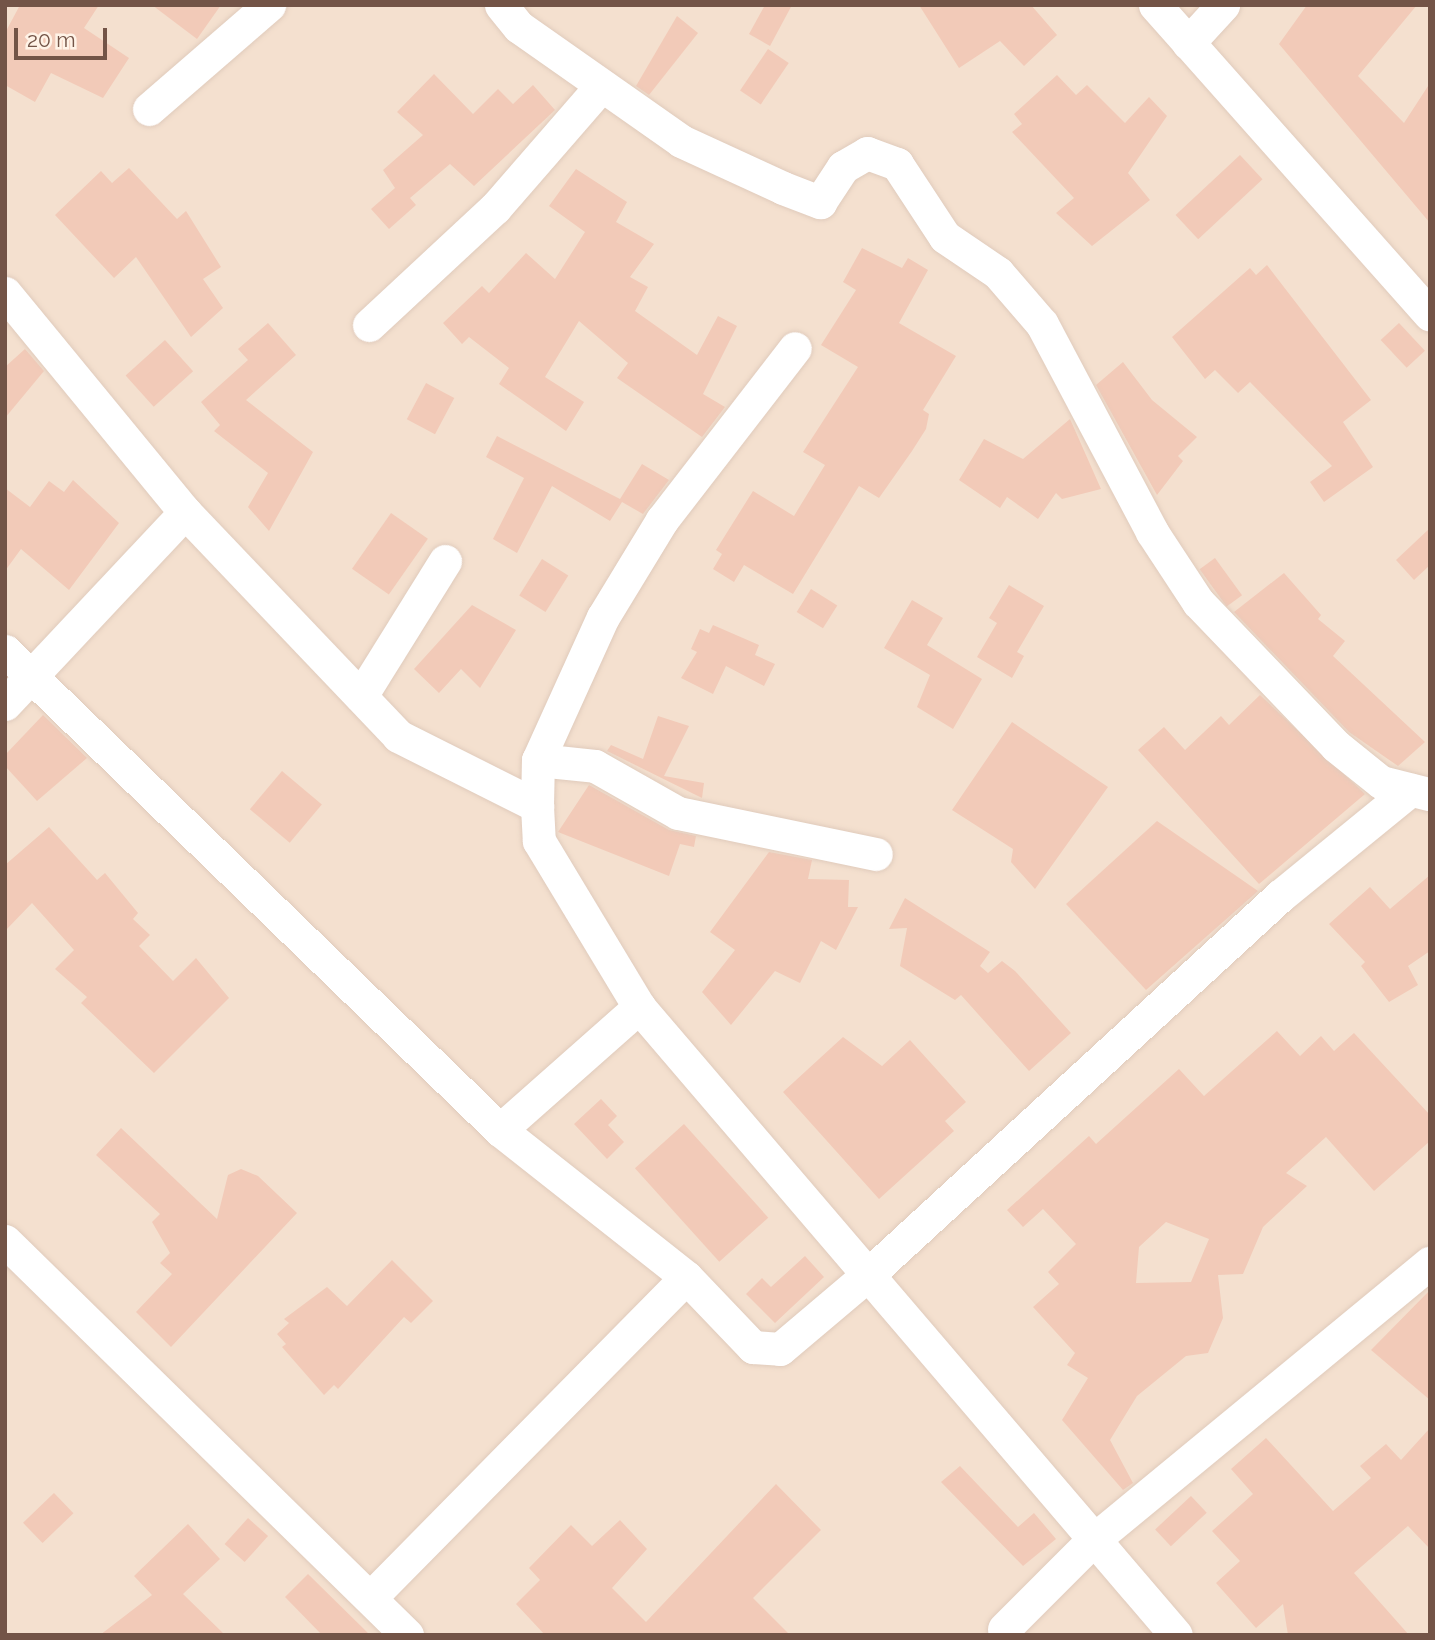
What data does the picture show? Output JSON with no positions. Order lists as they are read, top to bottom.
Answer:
{
  "scale_bar": "20 m"
}
